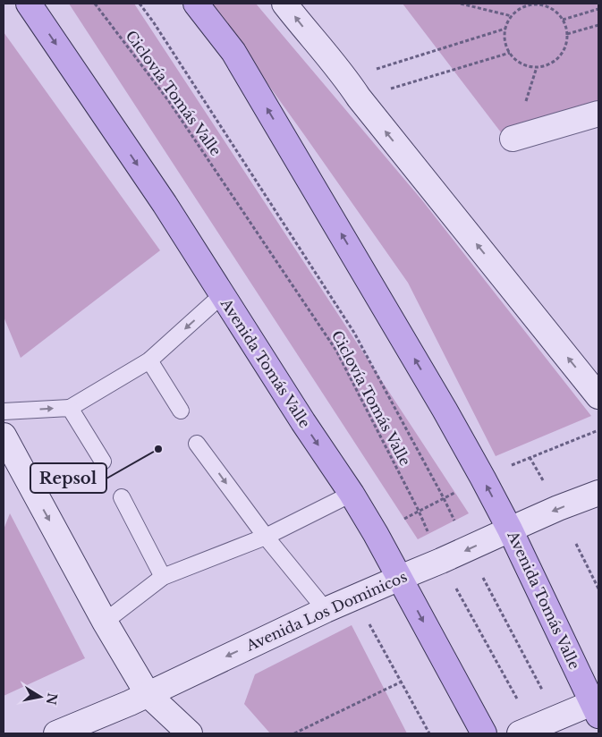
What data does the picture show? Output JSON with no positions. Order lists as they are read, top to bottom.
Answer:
{
  "streets": {
    "main road": ["Avenida Tomás Valle", "Avenida Los Dominicos"],
    "path": ["Ciclovía Tomás Valle"]
  },
  "crossings": [
    ["Ciclovía Tomás Valle", "Avenida Los Dominicos"],
    ["Avenida Tomás Valle", "Avenida Los Dominicos"]
  ],
  "one_way": ["Avenida Los Dominicos"],
  "places": ["Repsol"],
  "north": "right"
}
